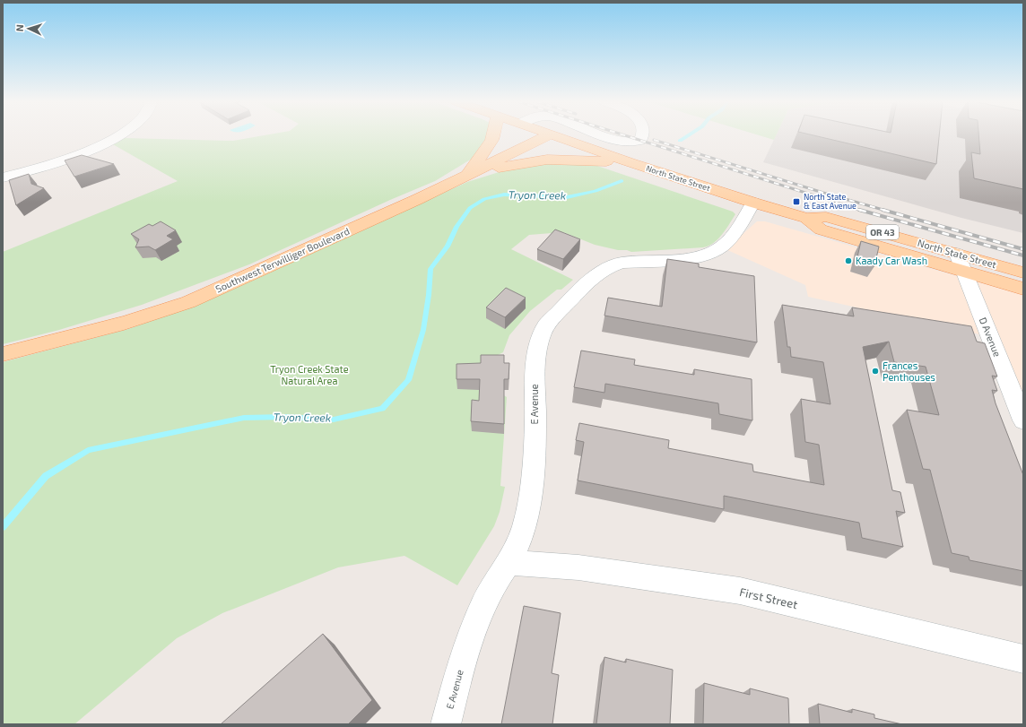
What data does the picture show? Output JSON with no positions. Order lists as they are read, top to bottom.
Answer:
{
  "streets": {
    "main road": ["North State Street", "OR 43", "Southwest Terwilliger Boulevard"],
    "street": ["D Avenue", "E Avenue", "First Street"]
  },
  "crossings": [
    ["North State Street", "D Avenue"],
    ["North State Street", "E Avenue"],
    ["E Avenue", "First Street"]
  ],
  "water": ["Tryon Creek"],
  "parks": ["Tryon Creek State Natural Area"],
  "places": {
    "transit": ["North State & East Avenue"],
    "other": ["Kaady Car Wash", "Frances Penthouses"]
  },
  "north": "left"
}
